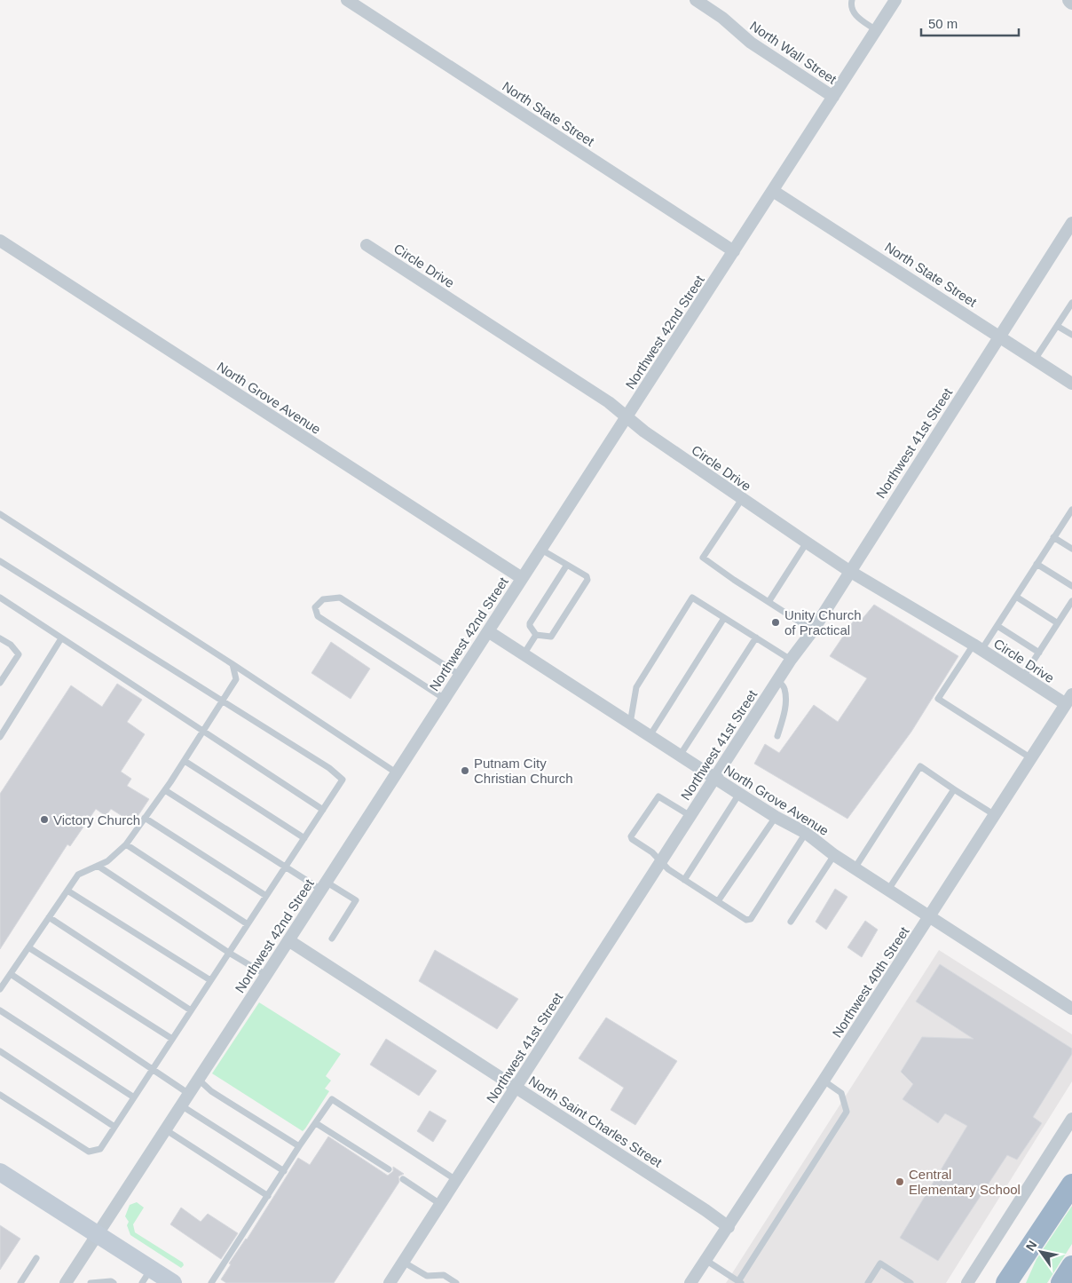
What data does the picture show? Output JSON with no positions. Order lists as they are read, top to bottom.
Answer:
{
  "streets": {
    "street": [
      "North Wall Street",
      "North State Street",
      "Circle Drive",
      "Northwest 42nd Street",
      "North Grove Avenue",
      "Northwest 41st Street",
      "Northwest 40th Street",
      "North Saint Charles Street"
    ]
  },
  "crossings": [
    ["North Wall Street", "Northwest 42nd Street"],
    ["North State Street", "Northwest 42nd Street"],
    ["North State Street", "Northwest 41st Street"],
    ["Circle Drive", "Northwest 42nd Street"],
    ["Circle Drive", "Northwest 41st Street"],
    ["Circle Drive", "Northwest 40th Street"],
    ["Northwest 42nd Street", "North Grove Avenue"],
    ["Northwest 42nd Street", "North Saint Charles Street"],
    ["North Grove Avenue", "Northwest 41st Street"],
    ["North Grove Avenue", "Northwest 40th Street"],
    ["Northwest 41st Street", "North Saint Charles Street"],
    ["Northwest 40th Street", "North Saint Charles Street"]
  ],
  "places": [
    "Unity Church of Practical",
    "Putnam City Christian Church",
    "Victory Church",
    "Central Elementary School"
  ],
  "scale_bar": "50 m",
  "north": "top left"
}
